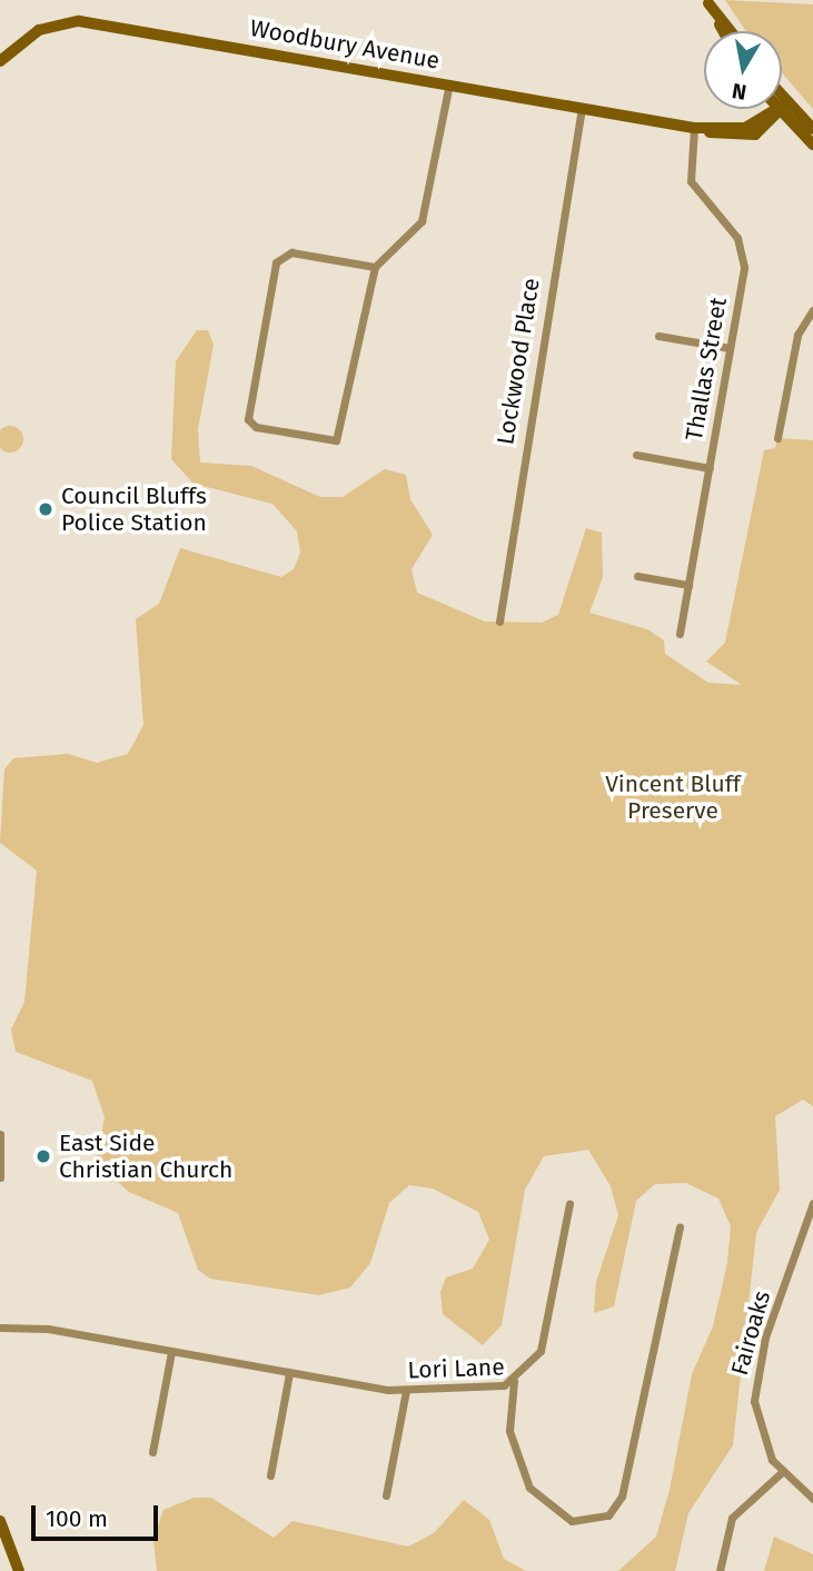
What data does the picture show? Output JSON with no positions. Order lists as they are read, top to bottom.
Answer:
{
  "streets": {
    "main road": ["Woodbury Avenue"],
    "street": [
      "Lockwood Place",
      "Thallas Street",
      "Fairoaks",
      "Lori Lane"
    ]
  },
  "crossings": [
    ["Woodbury Avenue", "Lockwood Place"],
    ["Woodbury Avenue", "Thallas Street"]
  ],
  "parks": ["Vincent Bluff Preserve"],
  "places": ["Council Bluffs Police Station", "East Side Christian Church"],
  "scale_bar": "100 m",
  "north": "bottom"
}
